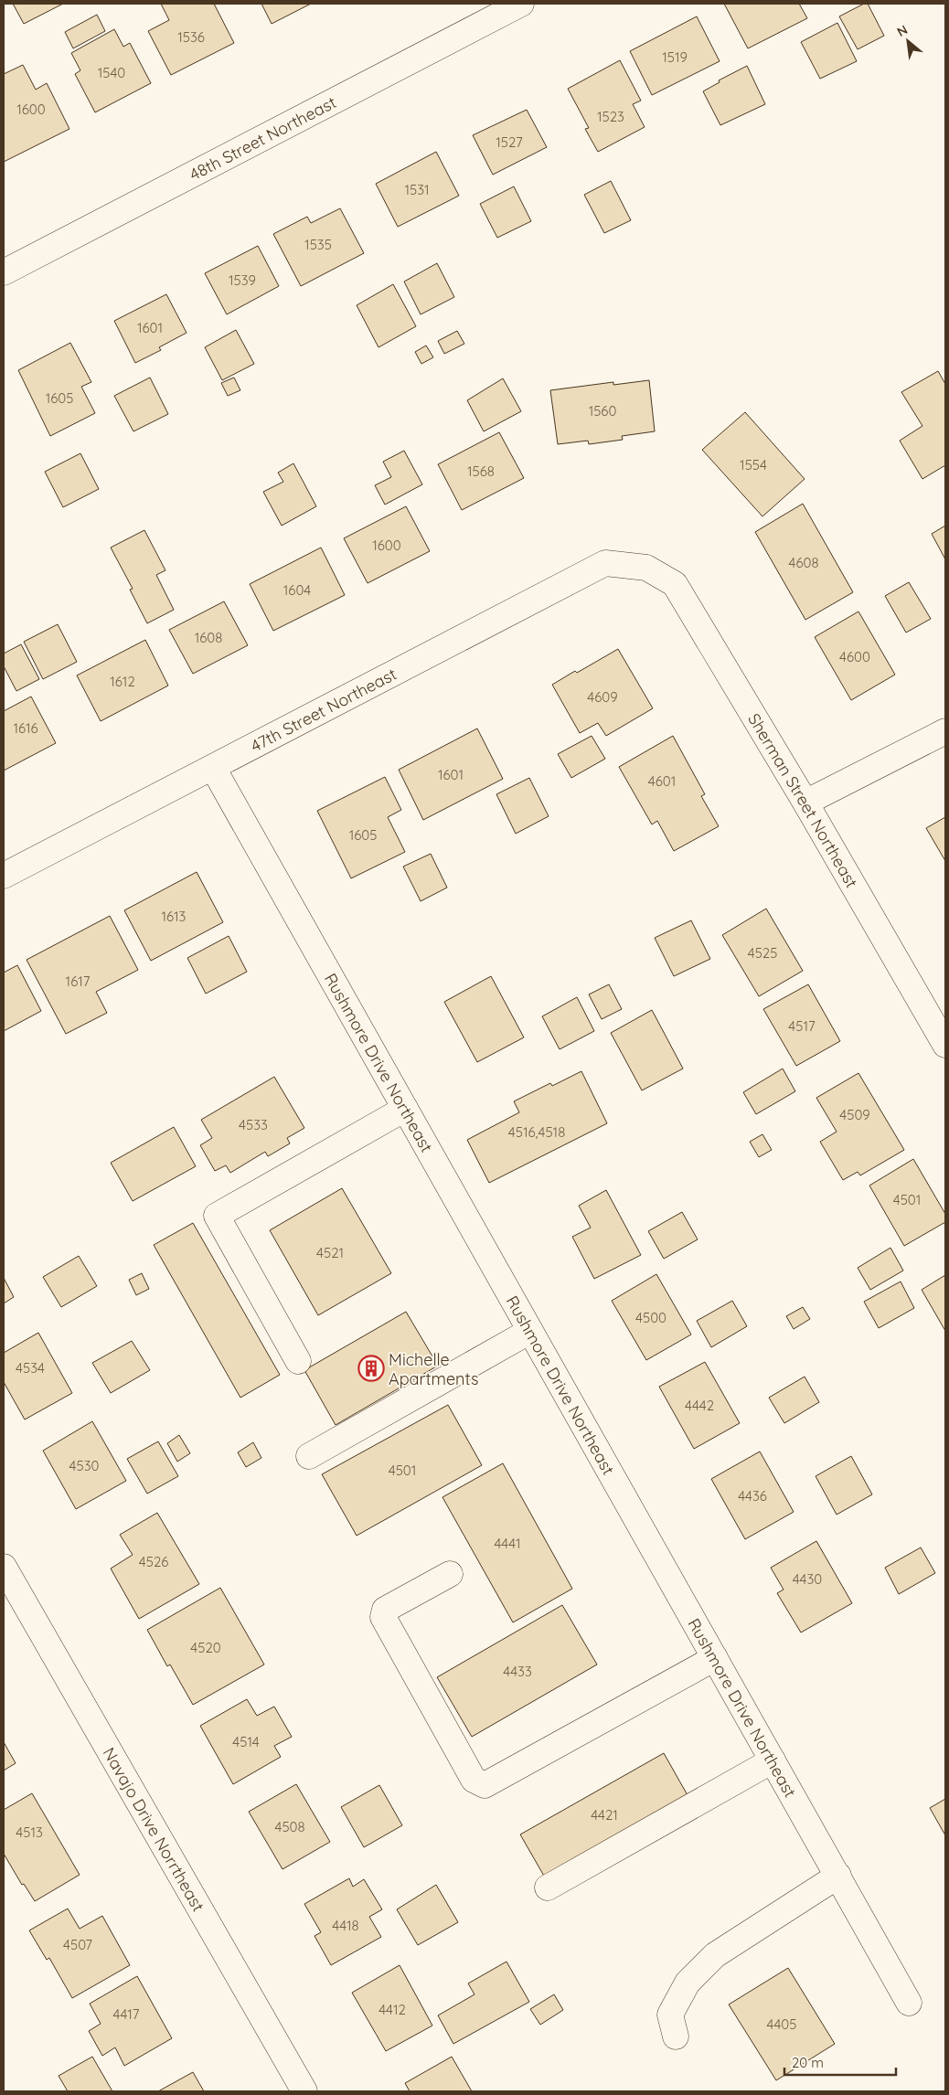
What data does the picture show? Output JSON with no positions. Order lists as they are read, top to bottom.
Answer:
{
  "streets": {
    "street": [
      "48th Street Northeast",
      "47th Street Northeast",
      "Sherman Street Northeast",
      "Rushmore Drive Northeast",
      "Navajo Drive Norrtheast"
    ]
  },
  "crossings": [
    ["47th Street Northeast", "Sherman Street Northeast"],
    ["47th Street Northeast", "Rushmore Drive Northeast"]
  ],
  "places": {
    "building": ["Michelle Apartments"]
  },
  "house_numbers": [
    "1536",
    "1519",
    "1540",
    "1600",
    "1523",
    "1527",
    "1531",
    "1535",
    "1539",
    "1601",
    "1605",
    "1560",
    "1554",
    "1568",
    "1600",
    "4608",
    "1604",
    "1608",
    "4600",
    "1612",
    "4609",
    "1616",
    "1601",
    "4601",
    "1605",
    "1613",
    "4525",
    "1617",
    "4517",
    "4509",
    "4533",
    "4516,4518",
    "4501",
    "4521",
    "4500",
    "4534",
    "4442",
    "4530",
    "4501",
    "4436",
    "4441",
    "4526",
    "4430",
    "4520",
    "4433",
    "4514",
    "4421",
    "4508",
    "4513",
    "4418",
    "4507",
    "4412",
    "4417",
    "4405"
  ],
  "scale_bar": "20 m",
  "north": "top left"
}
